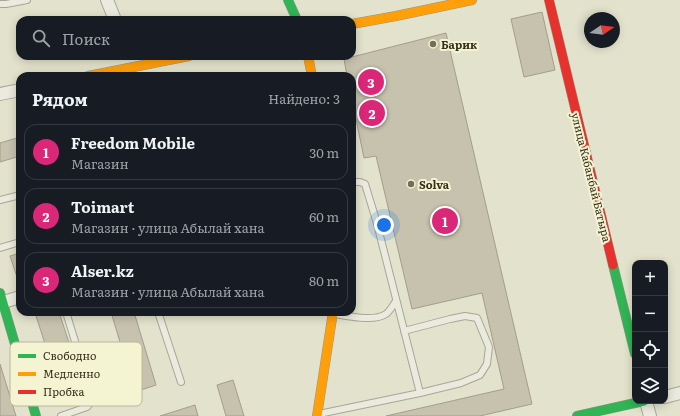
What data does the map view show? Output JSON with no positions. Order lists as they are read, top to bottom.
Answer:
{
  "streets": {
    "street": ["улица Кабанбай Батыра"]
  },
  "places": ["Барик", "Solva"],
  "legend": ["Свободно", "Медленно", "Пробка"],
  "north": "right",
  "page": {
    "search": "Поиск",
    "pins": ["3", "2", "1"],
    "heading": ["Рядом", "Найдено: 3"],
    "list": [
      {
        "mark": "1",
        "name": "Freedom Mobile",
        "note": "Магазин",
        "value": "30 m"
      },
      {
        "mark": "2",
        "name": "Toimart",
        "note": "Магазин · улица Абылай хана",
        "value": "60 m"
      },
      {
        "mark": "3",
        "name": "Alser.kz",
        "note": "Магазин · улица Абылай хана",
        "value": "80 m"
      }
    ],
    "map_buttons": ["+", "−"]
  }
}
